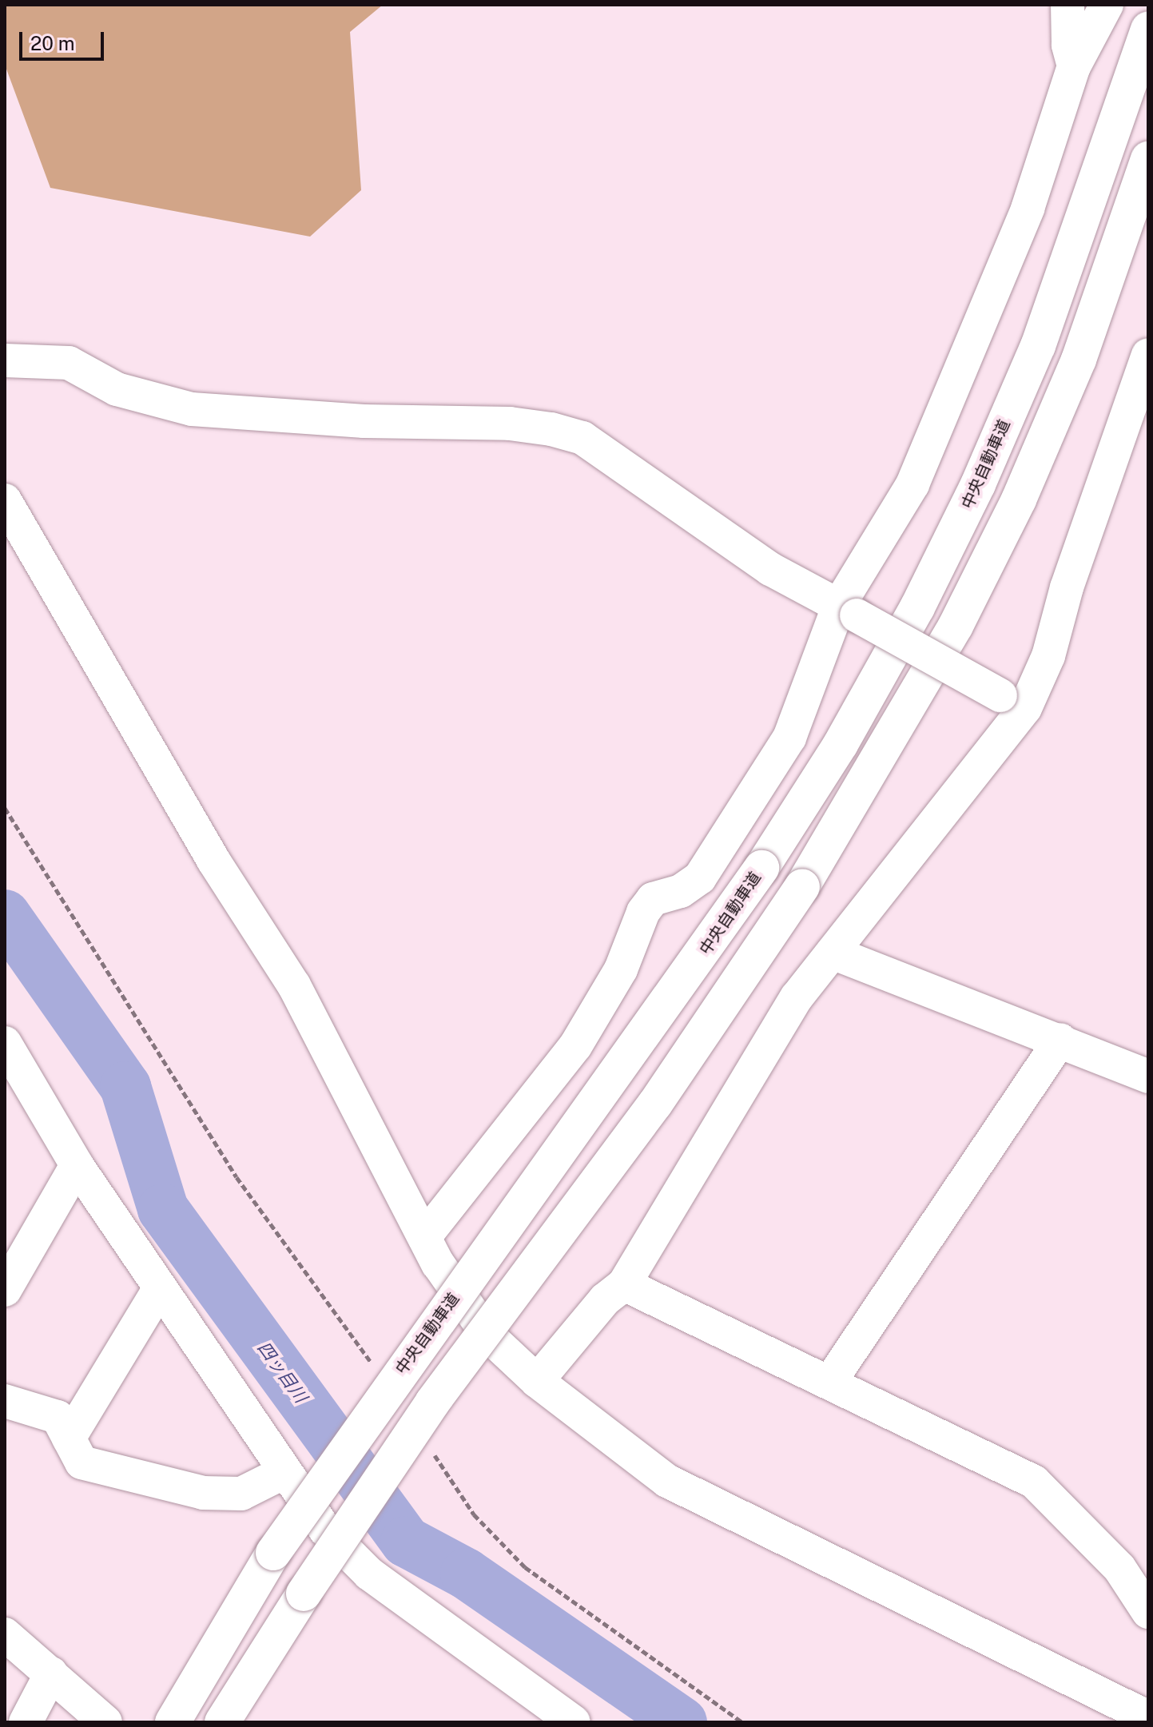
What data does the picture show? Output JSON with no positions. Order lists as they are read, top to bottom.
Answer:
{
  "streets": {
    "highway": ["中央自動車道"]
  },
  "water": ["四ッ目川"],
  "scale_bar": "20 m"
}
